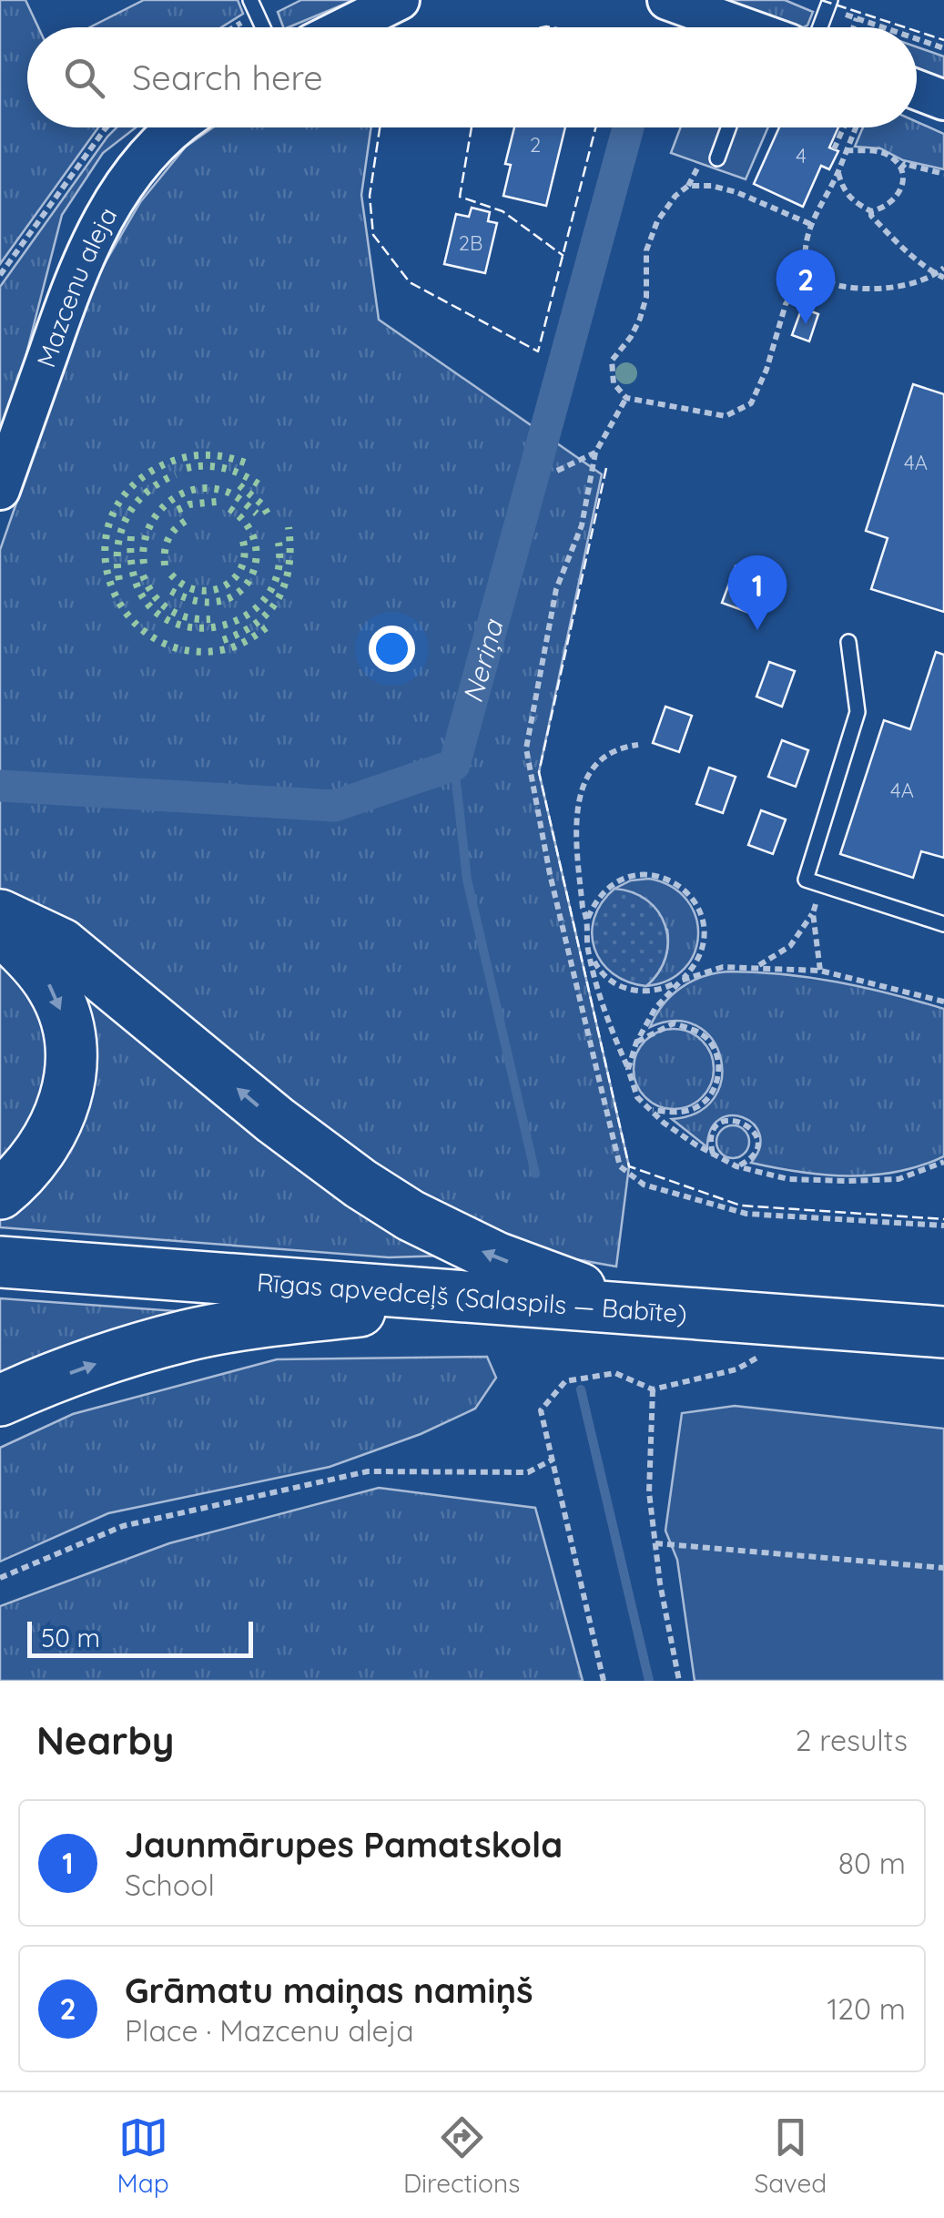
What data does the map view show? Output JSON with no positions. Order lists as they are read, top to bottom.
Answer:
{
  "streets": {
    "highway": ["Rīgas apvedceļš (Salaspils — Babīte)"],
    "main road": ["Mazcenu aleja"]
  },
  "water": ["Neriņa"],
  "house_numbers": [
    "2",
    "4",
    "2B",
    "4A",
    "4A"
  ],
  "scale_bar": "50 m",
  "page": {
    "search": "Search here",
    "pins": ["2", "1"],
    "scale": "50 m",
    "heading": ["Nearby", "2 results"],
    "list": [
      {
        "mark": "1",
        "name": "Jaunmārupes Pamatskola",
        "note": "School",
        "value": "80 m"
      },
      {
        "mark": "2",
        "name": "Grāmatu maiņas namiņš",
        "note": "Place · Mazcenu aleja",
        "value": "120 m"
      }
    ],
    "nav": ["Map", "Directions", "Saved"]
  }
}
